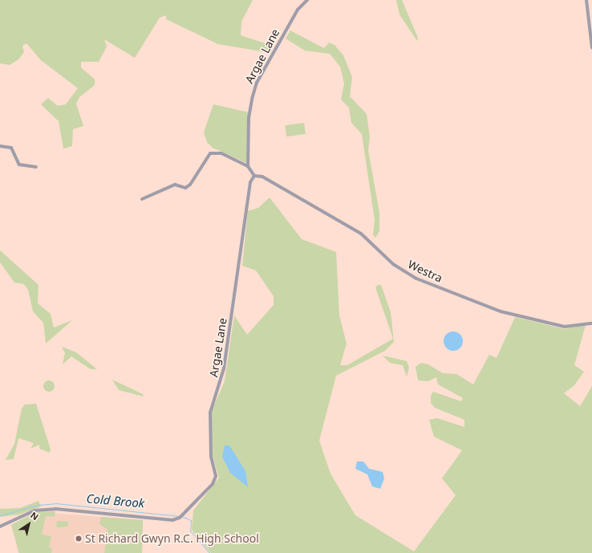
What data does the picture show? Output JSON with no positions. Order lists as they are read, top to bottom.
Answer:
{
  "streets": {
    "street": ["Argae Lane", "Westra"]
  },
  "crossings": [
    ["Argae Lane", "Westra"]
  ],
  "water": ["Cold Brook"],
  "places": ["St Richard Gwyn R.C. High School"],
  "north": "top right"
}
